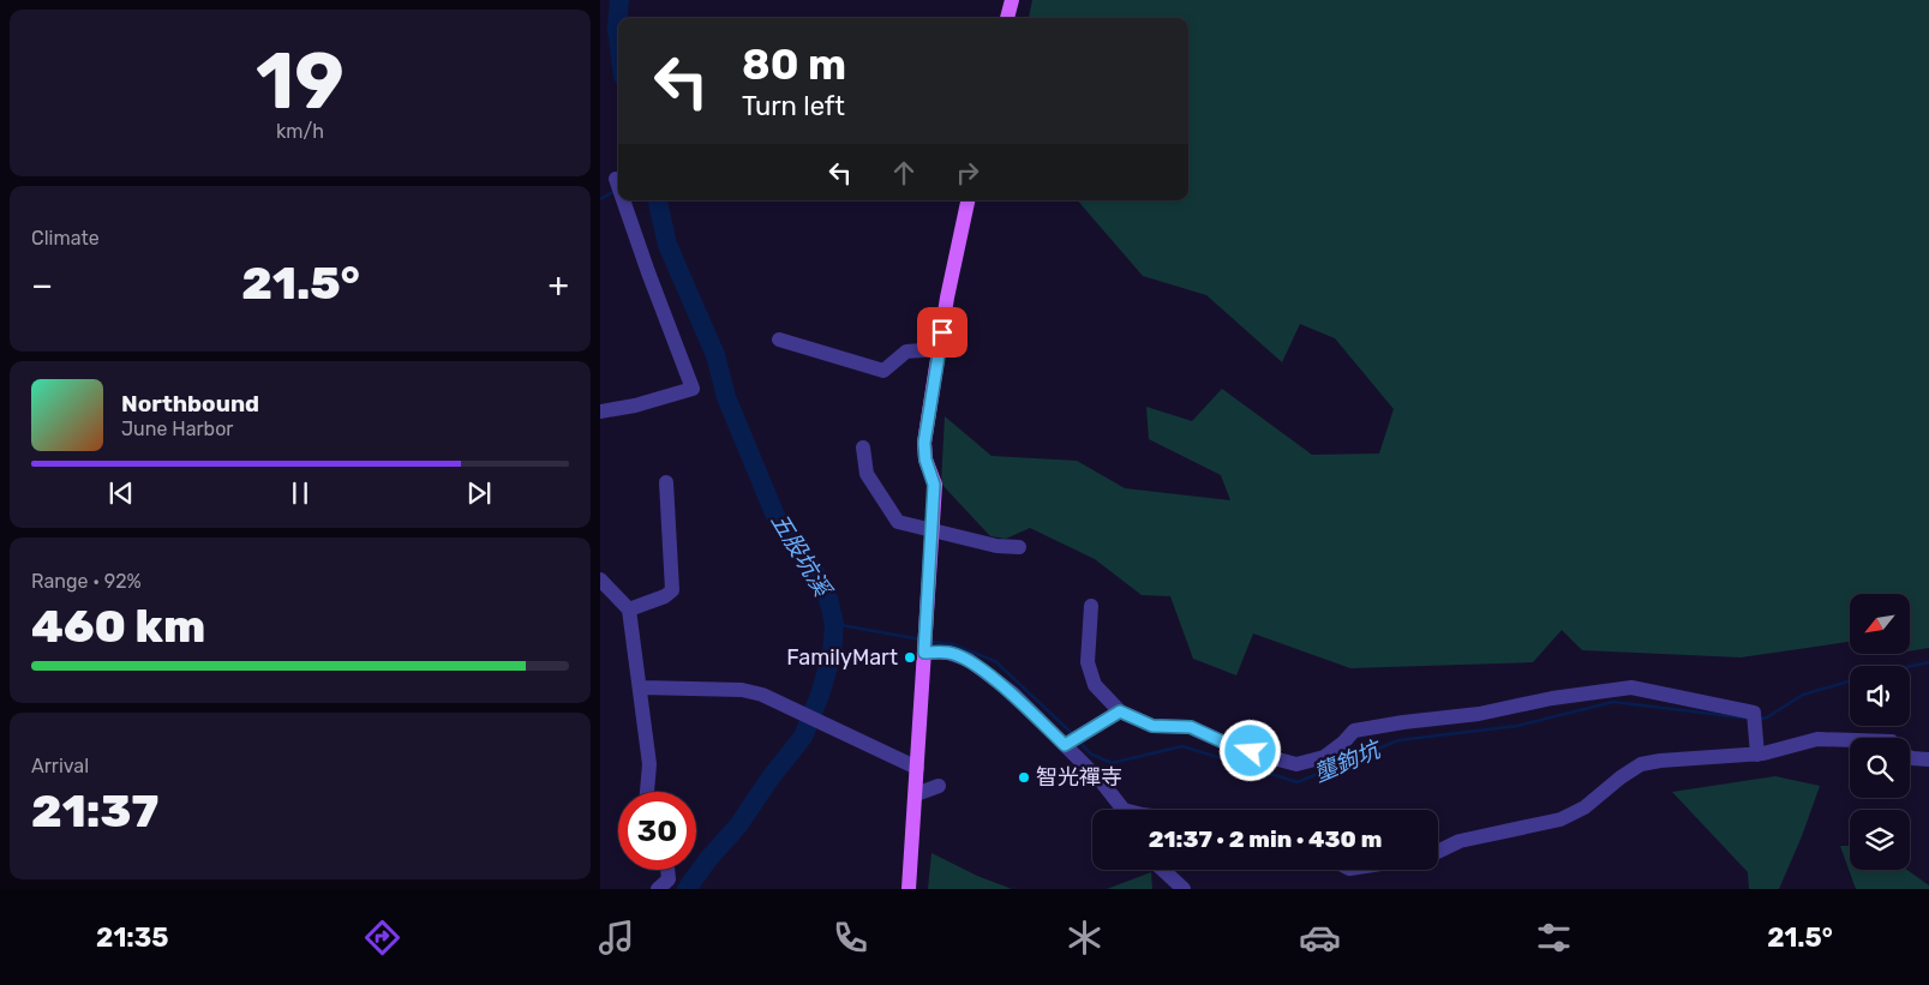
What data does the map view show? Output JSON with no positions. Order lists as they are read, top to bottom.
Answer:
{
  "water": ["五股坑溪", "壟鉤坑"],
  "places": ["FamilyMart", "智光禪寺"],
  "north": "bottom left",
  "page": {
    "tile": [
      ["19", "km/h"],
      "Climate",
      ["Range · 92%", "460 km"],
      ["Arrival", "21:37"]
    ],
    "turn": ["80 m", "Turn left"],
    "heat": ["−", "21.5°", "+"],
    "song": ["Northbound", "June Harbor"],
    "limit": "30",
    "trip": "21:37 · 2 min · 430 m",
    "tabs": ["21:35", "21.5°"]
  }
}
